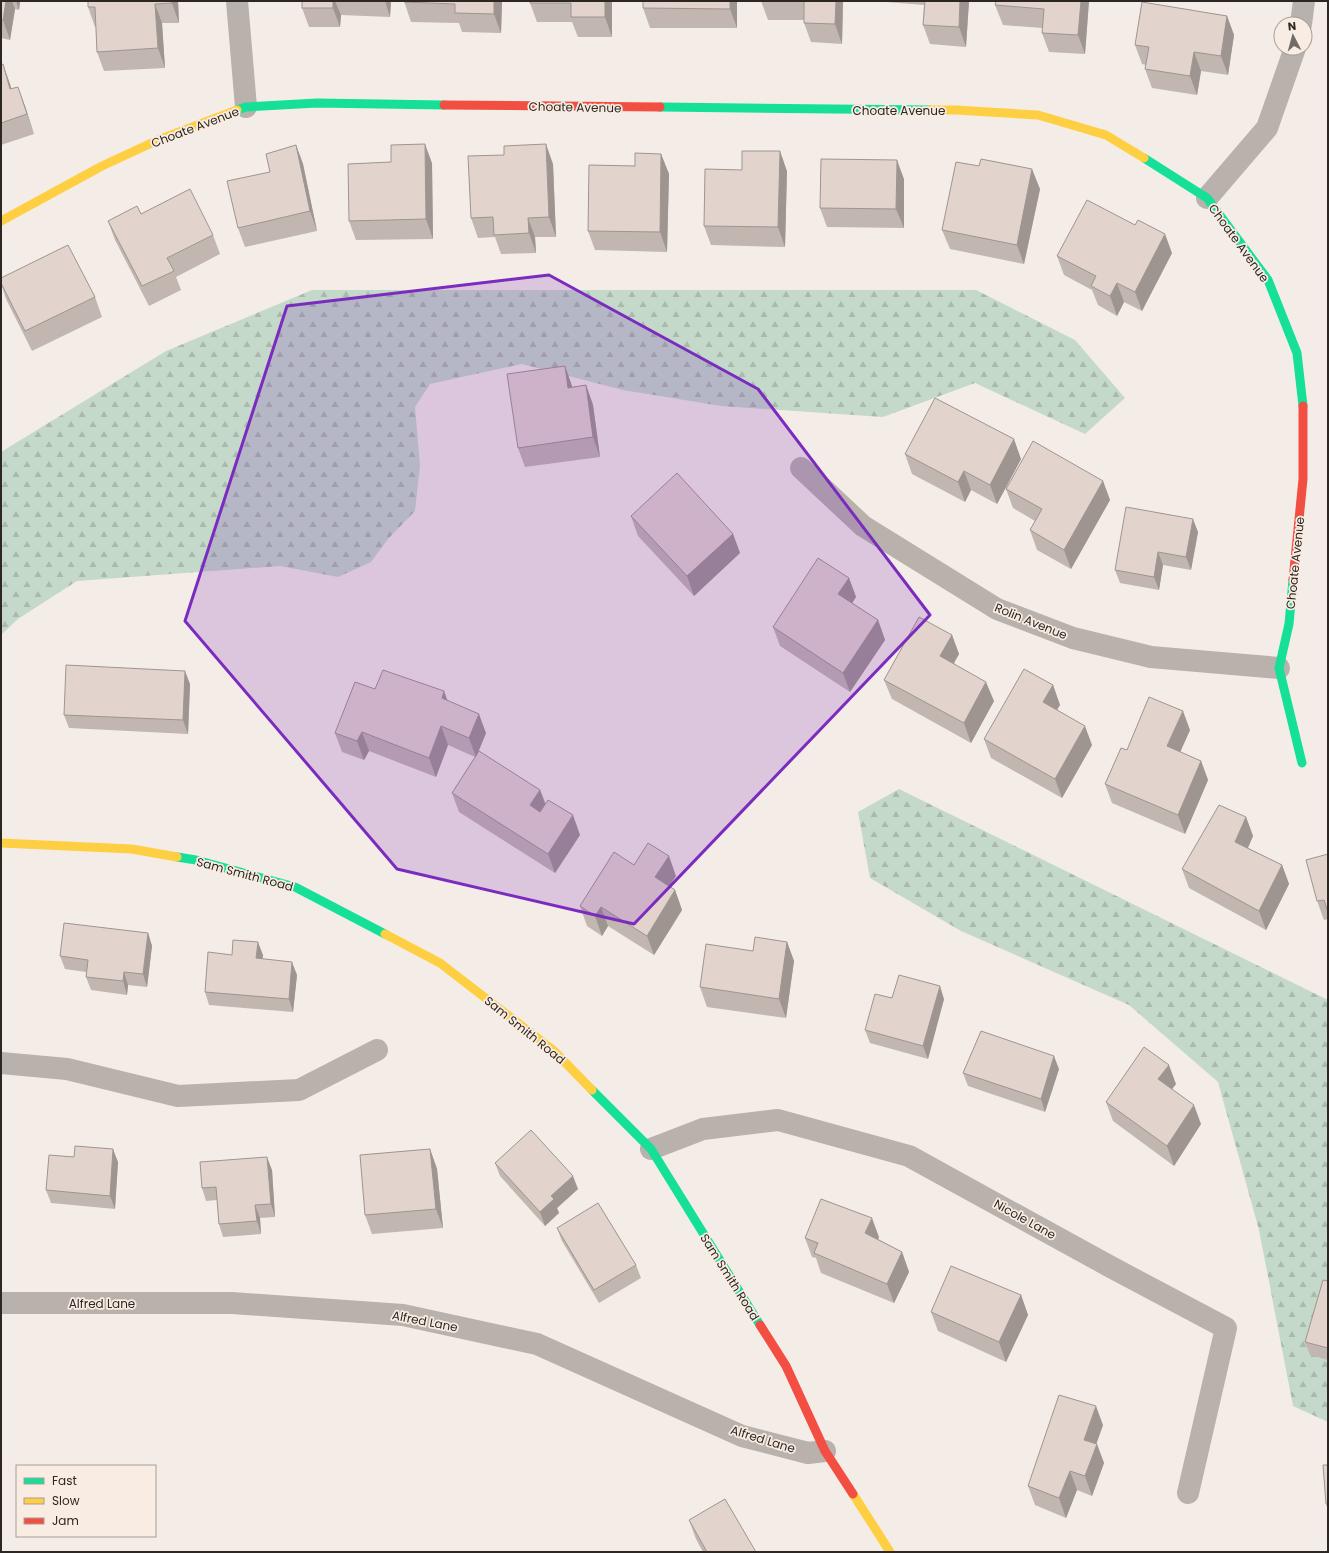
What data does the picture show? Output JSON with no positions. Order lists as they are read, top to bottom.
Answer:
{
  "streets": {
    "street": [
      "Choate Avenue",
      "Rolin Avenue",
      "Sam Smith Road",
      "Nicole Lane",
      "Alfred Lane"
    ]
  },
  "crossings": [
    ["Choate Avenue", "Rolin Avenue"],
    ["Sam Smith Road", "Nicole Lane"],
    ["Sam Smith Road", "Alfred Lane"]
  ],
  "legend": ["Fast", "Slow", "Jam"],
  "north": "top"
}
